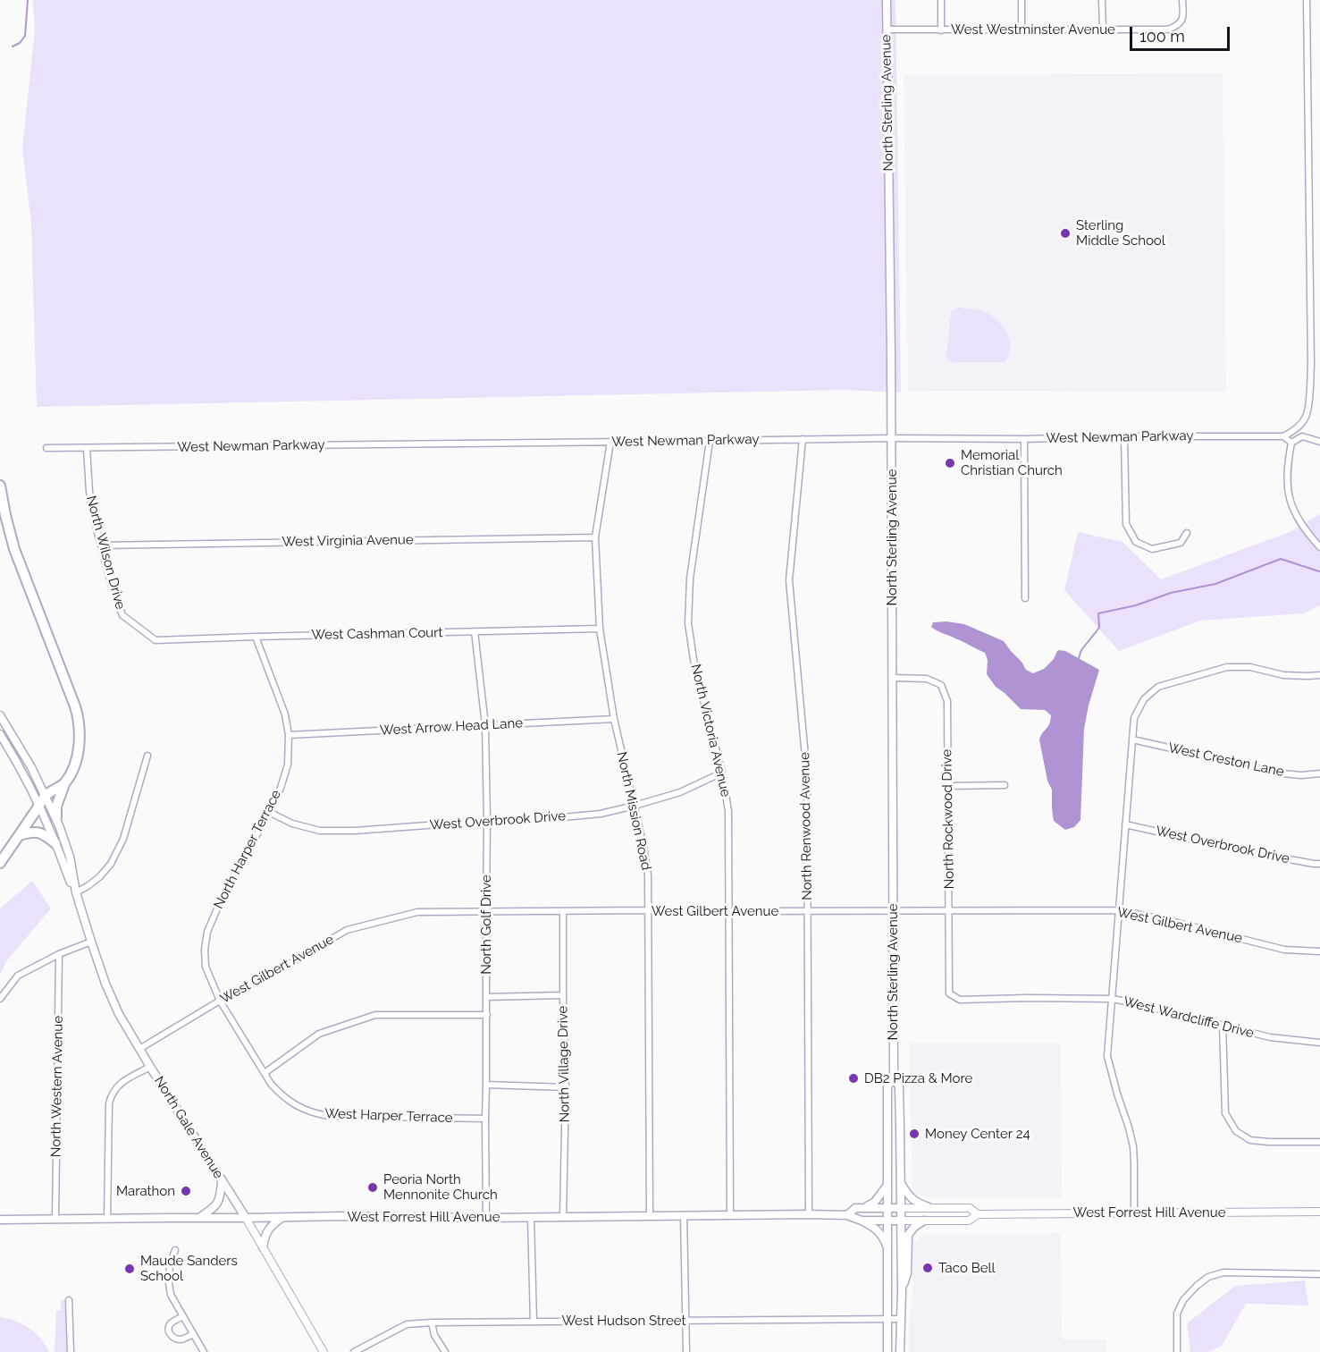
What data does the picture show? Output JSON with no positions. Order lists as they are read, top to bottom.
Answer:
{
  "streets": {
    "main road": ["North Sterling Avenue", "North Gale Avenue", "West Forrest Hill Avenue"],
    "street": [
      "West Westminster Avenue",
      "West Newman Parkway",
      "West Virginia Avenue",
      "North Wilson Drive",
      "West Cashman Court",
      "West Arrow Head Lane",
      "North Victoria Avenue",
      "West Creston Lane",
      "North Mission Road",
      "North Rockwood Drive",
      "West Overbrook Drive",
      "North Renwood Avenue",
      "North Harper Terrace",
      "West Gilbert Avenue",
      "North Golf Drive",
      "West Wardcliffe Drive",
      "North Village Drive",
      "North Western Avenue",
      "West Harper Terrace",
      "West Hudson Street"
    ]
  },
  "crossings": [
    ["West Westminster Avenue", "North Sterling Avenue"],
    ["North Sterling Avenue", "West Newman Parkway"],
    ["North Sterling Avenue", "North Rockwood Drive"],
    ["North Sterling Avenue", "West Gilbert Avenue"],
    ["North Sterling Avenue", "West Forrest Hill Avenue"],
    ["North Sterling Avenue", "West Hudson Street"],
    ["West Newman Parkway", "North Wilson Drive"],
    ["West Newman Parkway", "North Victoria Avenue"],
    ["West Newman Parkway", "North Mission Road"],
    ["West Newman Parkway", "North Renwood Avenue"],
    ["West Virginia Avenue", "North Wilson Drive"],
    ["West Virginia Avenue", "North Mission Road"],
    ["North Wilson Drive", "West Cashman Court"],
    ["West Cashman Court", "North Mission Road"],
    ["West Cashman Court", "North Harper Terrace"],
    ["West Cashman Court", "North Golf Drive"],
    ["West Arrow Head Lane", "North Mission Road"],
    ["West Arrow Head Lane", "North Harper Terrace"],
    ["West Arrow Head Lane", "North Golf Drive"],
    ["North Victoria Avenue", "West Overbrook Drive"],
    ["North Victoria Avenue", "West Gilbert Avenue"],
    ["North Victoria Avenue", "West Forrest Hill Avenue"],
    ["North Mission Road", "West Overbrook Drive"],
    ["North Mission Road", "West Gilbert Avenue"],
    ["North Mission Road", "West Forrest Hill Avenue"],
    ["North Rockwood Drive", "West Gilbert Avenue"],
    ["North Rockwood Drive", "West Wardcliffe Drive"],
    ["West Overbrook Drive", "North Harper Terrace"],
    ["West Overbrook Drive", "North Golf Drive"],
    ["North Renwood Avenue", "West Gilbert Avenue"],
    ["North Renwood Avenue", "West Forrest Hill Avenue"],
    ["North Harper Terrace", "West Gilbert Avenue"],
    ["North Harper Terrace", "West Harper Terrace"],
    ["West Gilbert Avenue", "North Golf Drive"],
    ["West Gilbert Avenue", "North Village Drive"],
    ["West Gilbert Avenue", "West Harper Terrace"],
    ["West Gilbert Avenue", "North Gale Avenue"],
    ["North Golf Drive", "West Harper Terrace"],
    ["North Golf Drive", "West Forrest Hill Avenue"],
    ["North Village Drive", "West Forrest Hill Avenue"],
    ["North Western Avenue", "West Forrest Hill Avenue"],
    ["North Gale Avenue", "West Forrest Hill Avenue"]
  ],
  "places": [
    "Sterling Middle School",
    "Memorial Christian Church",
    "DB2 Pizza & More",
    "Money Center 24",
    "Peoria North Mennonite Church",
    "Marathon",
    "Taco Bell",
    "Maude Sanders School"
  ],
  "scale_bar": "100 m"
}
